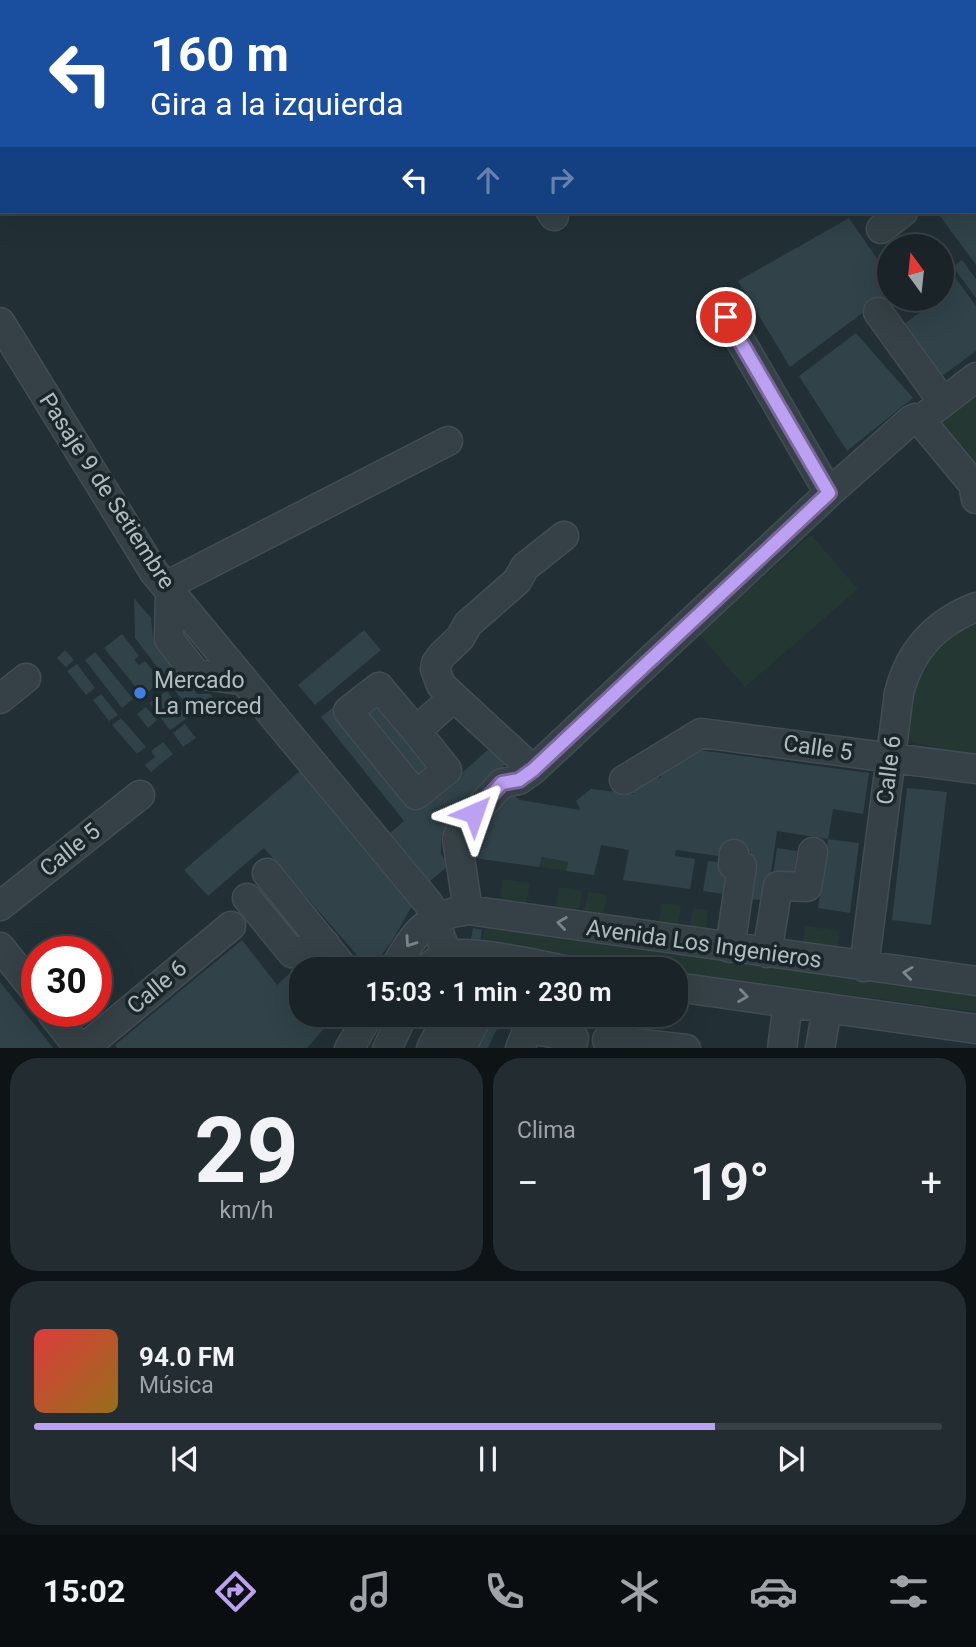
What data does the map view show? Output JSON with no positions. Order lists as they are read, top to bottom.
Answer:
{
  "streets": {
    "street": [
      "Pasaje 9 de Setiembre",
      "Calle 5",
      "Calle 6",
      "Avenida Los Ingenieros"
    ]
  },
  "crossings": [
    ["Pasaje 9 de Setiembre", "Avenida Los Ingenieros"],
    ["Calle 5", "Calle 6"],
    ["Calle 6", "Avenida Los Ingenieros"]
  ],
  "places": ["Mercado La merced"],
  "north": "top",
  "page": {
    "turn": ["160 m", "Gira a la izquierda"],
    "limit": "30",
    "trip": "15:03 · 1 min · 230 m",
    "tile": [
      ["29", "km/h"],
      "Clima"
    ],
    "heat": ["−", "19°", "+"],
    "song": ["94.0 FM", "Música"],
    "tabs": "15:02"
  }
}
